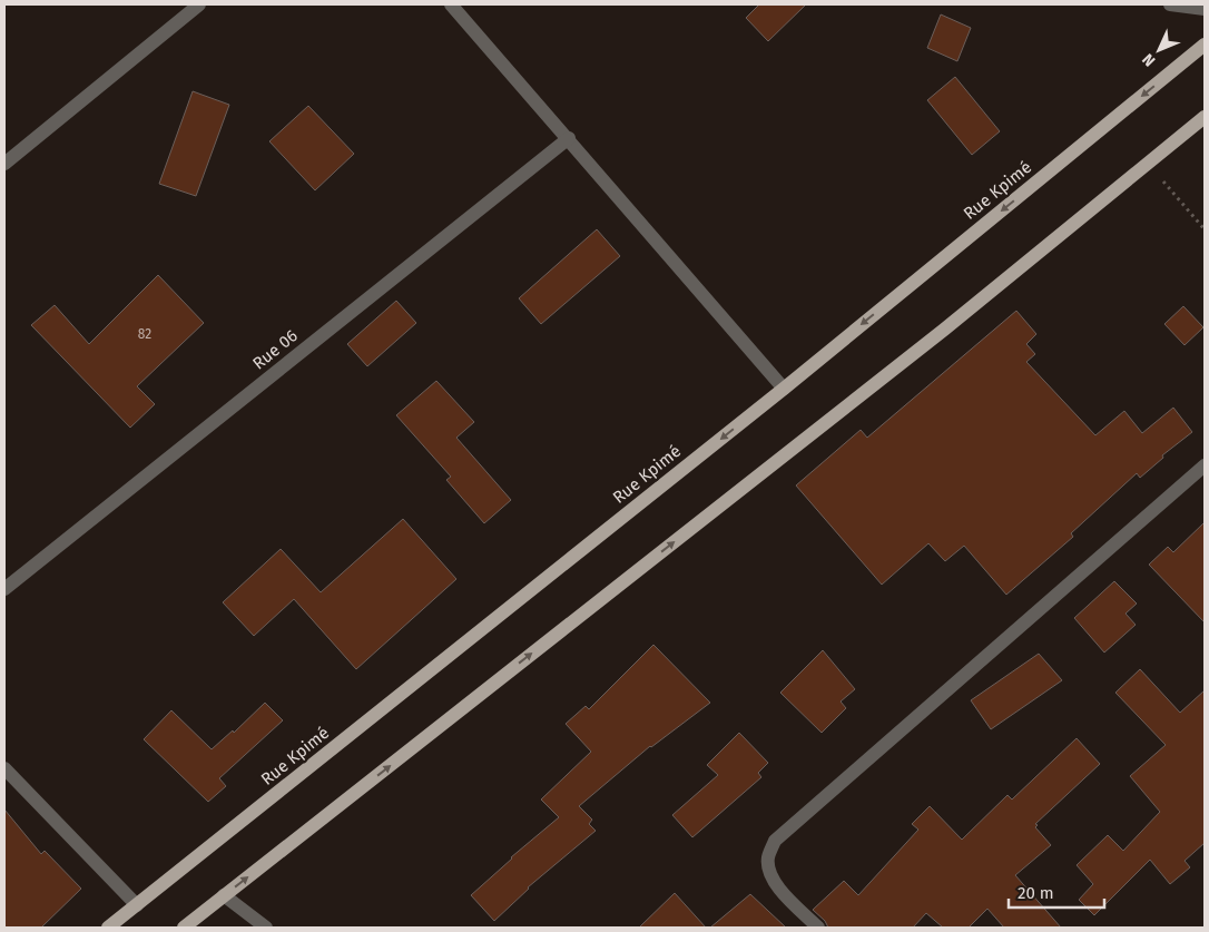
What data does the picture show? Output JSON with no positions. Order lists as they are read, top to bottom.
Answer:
{
  "streets": {
    "main road": ["Rue Kpimé"],
    "street": ["Rue 06"]
  },
  "house_numbers": ["82"],
  "scale_bar": "20 m",
  "north": "bottom left"
}
